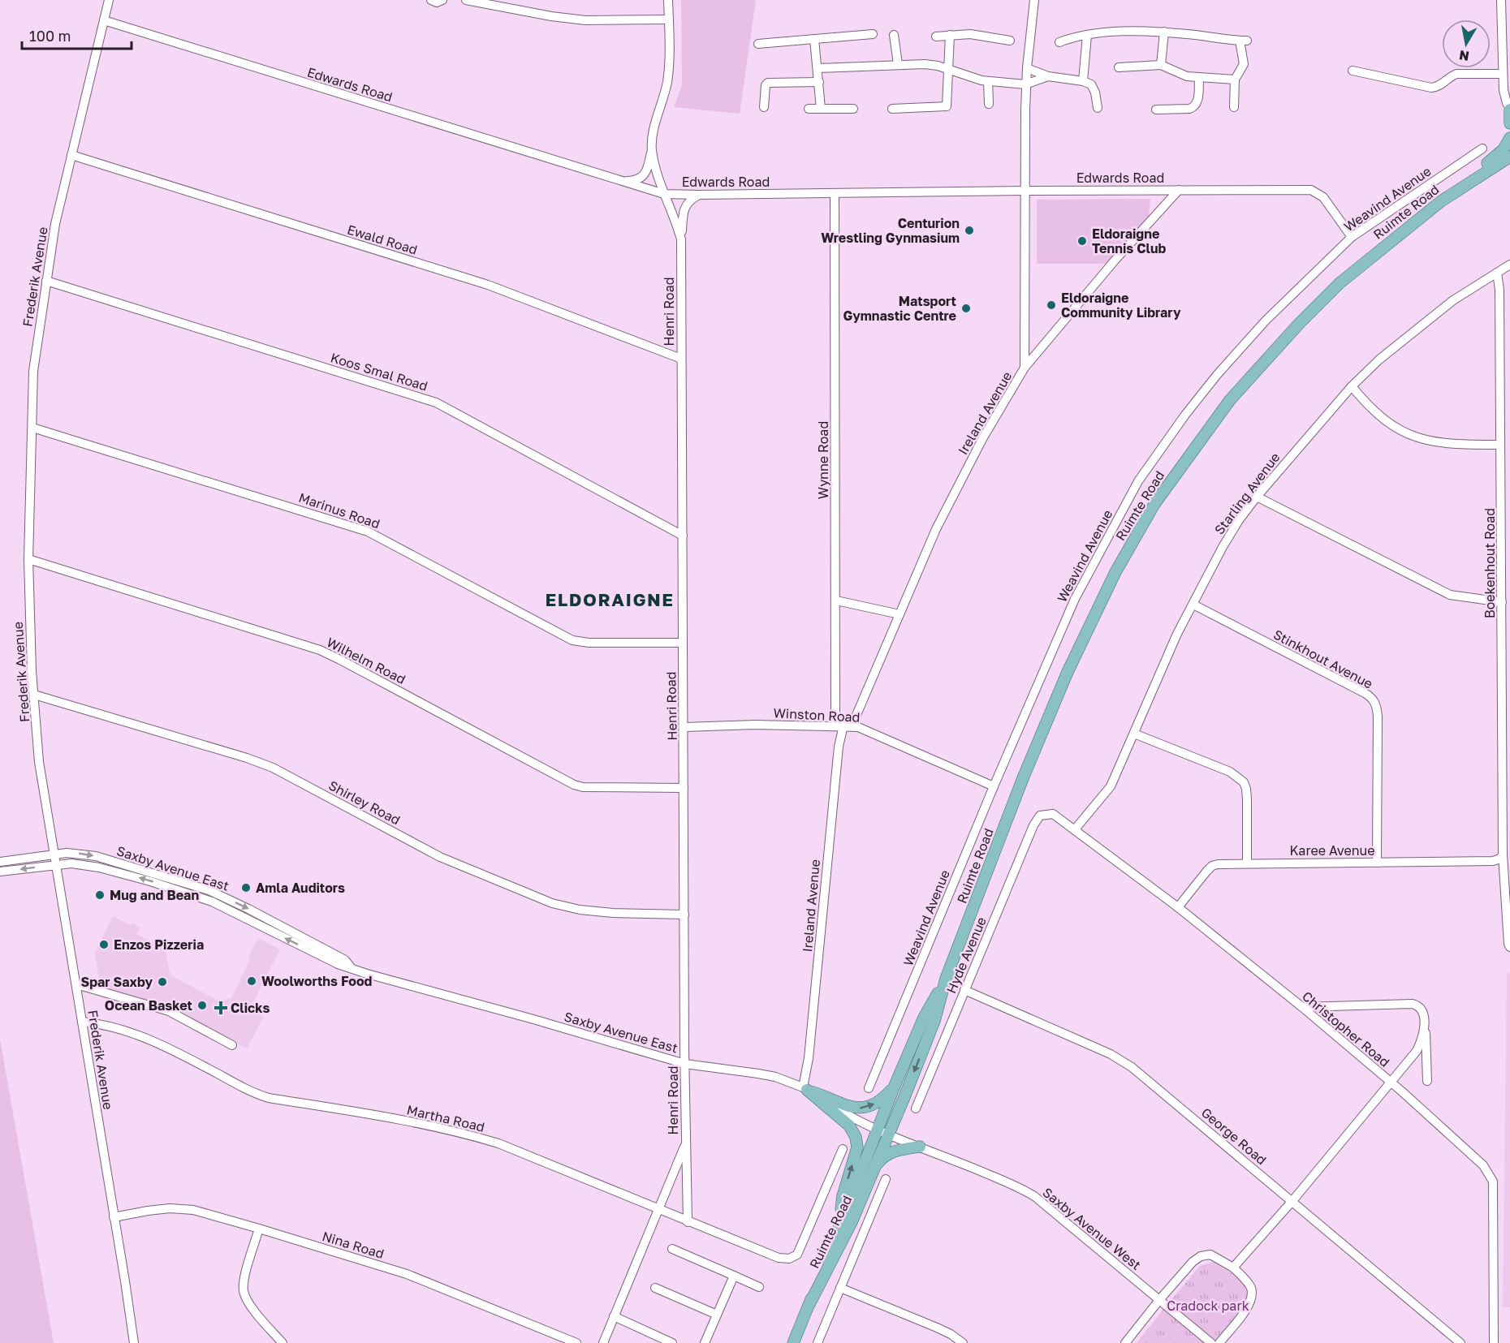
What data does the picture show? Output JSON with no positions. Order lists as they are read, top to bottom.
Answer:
{
  "streets": {
    "main road": ["Ruimte Road"],
    "street": [
      "Edwards Road",
      "Weavind Avenue",
      "Ewald Road",
      "Frederik Avenue",
      "Henri Road",
      "Koos Smal Road",
      "Ireland Avenue",
      "Wynne Road",
      "Starling Avenue",
      "Marinus Road",
      "Boekenhout Road",
      "Stinkhout Avenue",
      "Wilhelm Road",
      "Winston Road",
      "Shirley Road",
      "Karee Avenue",
      "Saxby Avenue East",
      "Hyde Avenue",
      "Christopher Road",
      "Martha Road",
      "George Road",
      "Saxby Avenue West",
      "Nina Road"
    ]
  },
  "crossings": [
    ["Edwards Road", "Weavind Avenue"],
    ["Edwards Road", "Frederik Avenue"],
    ["Edwards Road", "Henri Road"],
    ["Edwards Road", "Ireland Avenue"],
    ["Edwards Road", "Wynne Road"],
    ["Weavind Avenue", "Winston Road"],
    ["Ruimte Road", "Saxby Avenue East"],
    ["Ruimte Road", "Saxby Avenue West"],
    ["Ewald Road", "Frederik Avenue"],
    ["Ewald Road", "Henri Road"],
    ["Frederik Avenue", "Koos Smal Road"],
    ["Frederik Avenue", "Marinus Road"],
    ["Frederik Avenue", "Wilhelm Road"],
    ["Frederik Avenue", "Shirley Road"],
    ["Frederik Avenue", "Saxby Avenue East"],
    ["Frederik Avenue", "Martha Road"],
    ["Frederik Avenue", "Nina Road"],
    ["Henri Road", "Koos Smal Road"],
    ["Henri Road", "Marinus Road"],
    ["Henri Road", "Wilhelm Road"],
    ["Henri Road", "Winston Road"],
    ["Henri Road", "Shirley Road"],
    ["Henri Road", "Saxby Avenue East"],
    ["Henri Road", "Martha Road"],
    ["Ireland Avenue", "Wynne Road"],
    ["Ireland Avenue", "Winston Road"],
    ["Ireland Avenue", "Saxby Avenue East"],
    ["Wynne Road", "Winston Road"],
    ["Starling Avenue", "Boekenhout Road"],
    ["Starling Avenue", "Stinkhout Avenue"],
    ["Starling Avenue", "Christopher Road"],
    ["Boekenhout Road", "Karee Avenue"],
    ["Stinkhout Avenue", "Karee Avenue"],
    ["Karee Avenue", "Christopher Road"],
    ["Saxby Avenue East", "Saxby Avenue West"],
    ["Hyde Avenue", "Christopher Road"],
    ["Hyde Avenue", "George Road"]
  ],
  "districts": ["ELDORAIGNE"],
  "parks": ["Cradock park"],
  "places": {
    "other": [
      "Centurion Wrestling Gynmasium",
      "Eldoraigne Tennis Club",
      "Eldoraigne Community Library",
      "Matsport Gymnastic Centre",
      "Amla Auditors",
      "Mug and Bean",
      "Enzos Pizzeria",
      "Woolworths Food",
      "Spar Saxby",
      "Ocean Basket"
    ],
    "health": ["Clicks"]
  },
  "scale_bar": "100 m",
  "north": "bottom"
}
